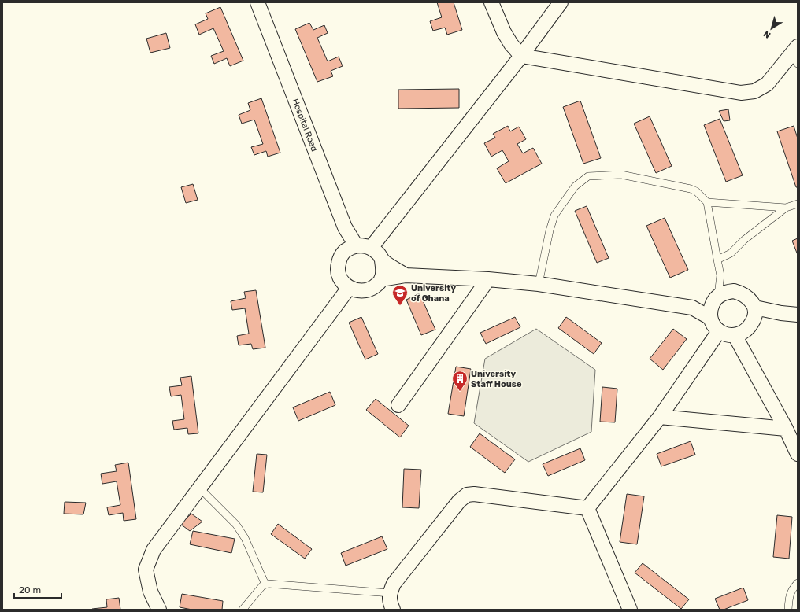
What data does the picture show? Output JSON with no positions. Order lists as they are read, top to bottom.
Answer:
{
  "streets": {
    "street": ["Hospital Road"]
  },
  "places": {
    "school or university": ["University of Ghana"],
    "building": ["University Staff House"]
  },
  "scale_bar": "20 m",
  "north": "bottom left"
}
